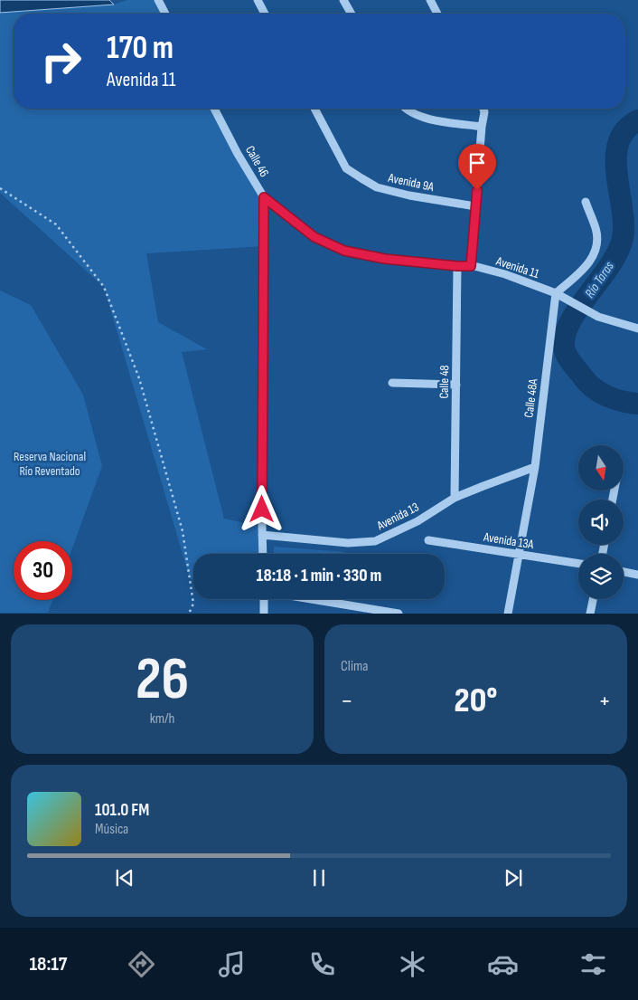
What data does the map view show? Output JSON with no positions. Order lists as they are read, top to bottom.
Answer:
{
  "streets": {
    "street": [
      "Calle 46",
      "Avenida 9A",
      "Avenida 11",
      "Calle 48",
      "Calle 48A",
      "Avenida 13",
      "Avenida 13A"
    ]
  },
  "crossings": [
    ["Calle 46", "Avenida 11"],
    ["Calle 46", "Avenida 13"],
    ["Avenida 11", "Calle 48"],
    ["Avenida 11", "Calle 48A"],
    ["Calle 48", "Avenida 13"],
    ["Calle 48A", "Avenida 13"],
    ["Calle 48A", "Avenida 13A"]
  ],
  "water": ["Río Taras"],
  "parks": ["Reserva Nacional Río Reventado"],
  "north": "bottom",
  "page": {
    "turn": ["170 m", "Avenida 11"],
    "limit": "30",
    "trip": "18:18 · 1 min · 330 m",
    "tile": [
      ["26", "km/h"],
      "Clima"
    ],
    "heat": ["−", "20°", "+"],
    "song": ["101.0 FM", "Música"],
    "tabs": "18:17"
  }
}
